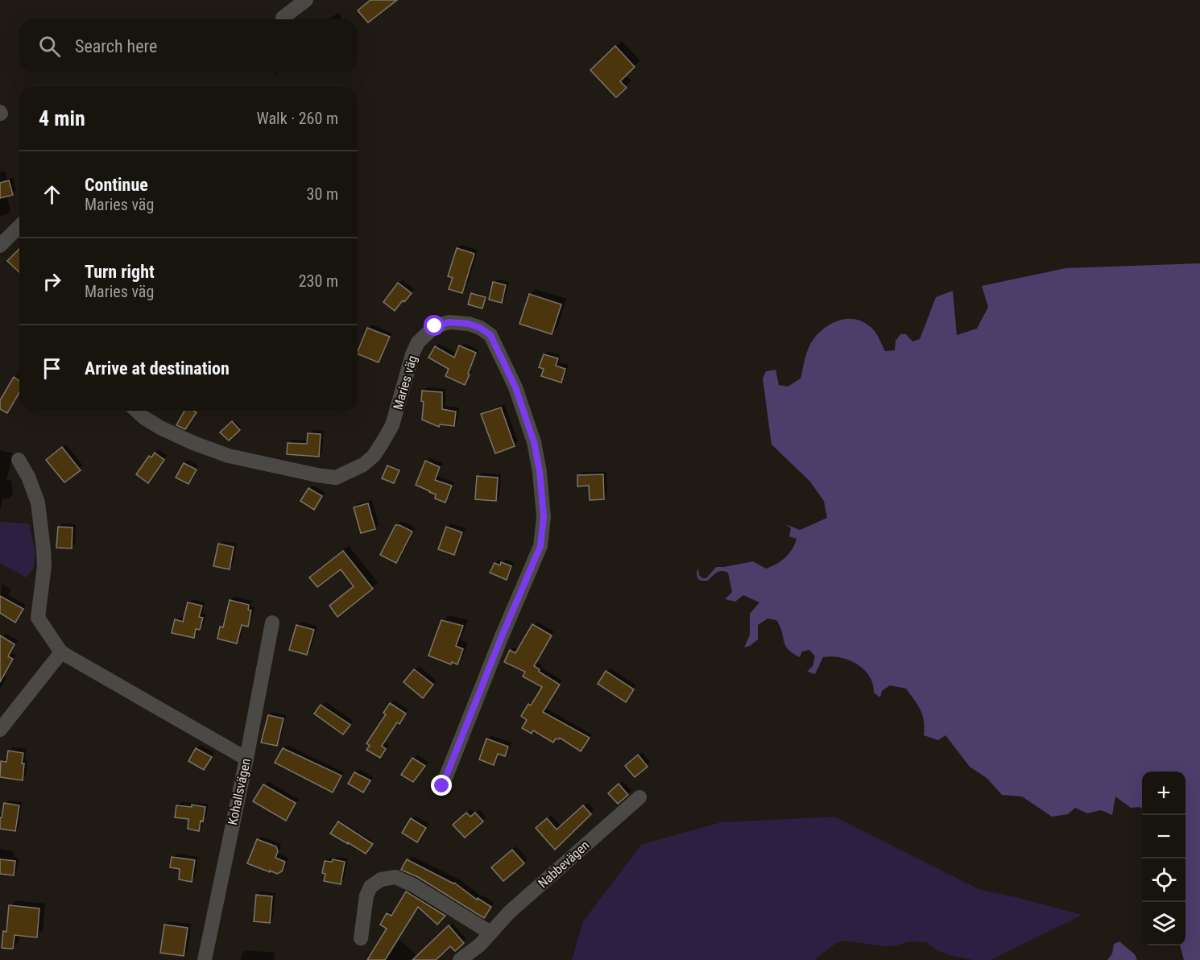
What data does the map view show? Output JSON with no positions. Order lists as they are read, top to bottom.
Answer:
{
  "streets": {
    "street": ["Maries väg", "Kohallsvägen", "Nabbevägen"]
  },
  "page": {
    "search": "Search here",
    "heading": ["4 min", "Walk · 260 m"],
    "list": [
      ["Continue", "Maries väg", "30 m"],
      ["Turn right", "Maries väg", "230 m"],
      "Arrive at destination"
    ],
    "map_buttons": ["+", "−"]
  }
}
